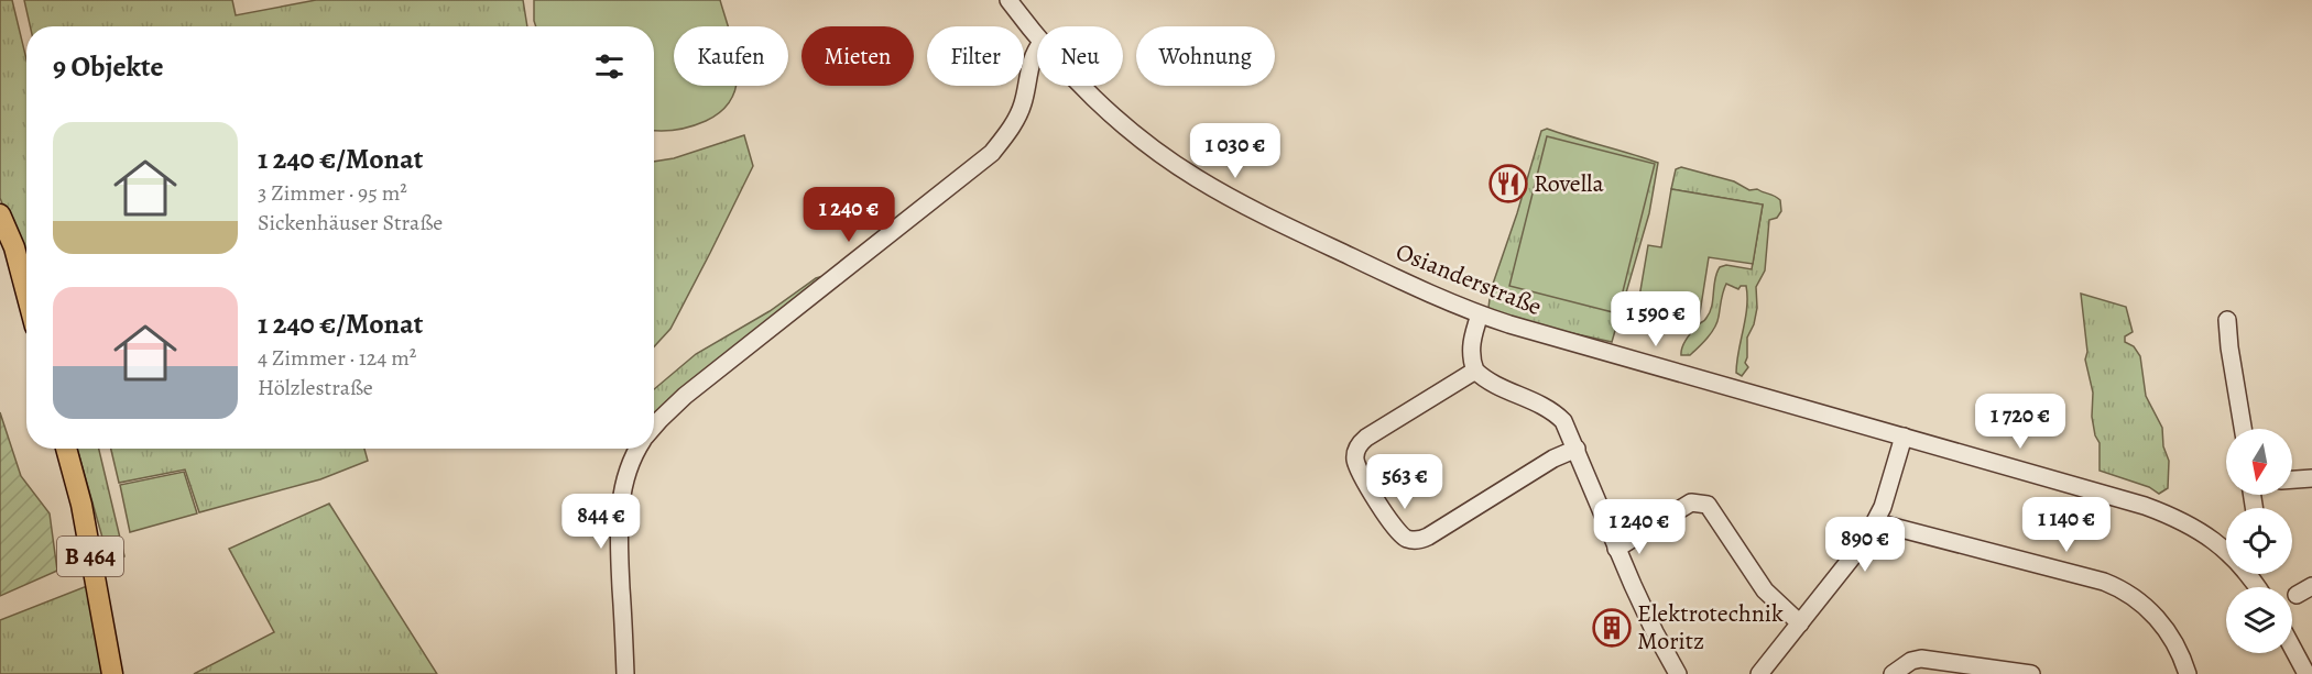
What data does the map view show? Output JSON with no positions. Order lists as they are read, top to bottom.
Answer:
{
  "streets": {
    "main road": ["B 464"],
    "street": ["Osianderstraße"]
  },
  "places": {
    "restaurant": ["Rovella"],
    "building": ["Elektrotechnik Moritz"]
  },
  "north": "bottom",
  "page": {
    "chip": [
      "Kaufen",
      "Mieten",
      "Filter",
      "Neu",
      "Wohnung"
    ],
    "heading": "9 Objekte",
    "list": [
      {
        "name": "1 240 €/Monat",
        "note": "3 Zimmer · 95 m² · Sickenhäuser Straße"
      },
      {
        "name": "1 240 €/Monat",
        "note": "4 Zimmer · 124 m² · Hölzlestraße"
      }
    ],
    "price": [
      "1 030 €",
      "1 240 €",
      "1 590 €",
      "1 720 €",
      "563 €",
      "844 €",
      "1 140 €",
      "1 240 €",
      "890 €"
    ]
  }
}
